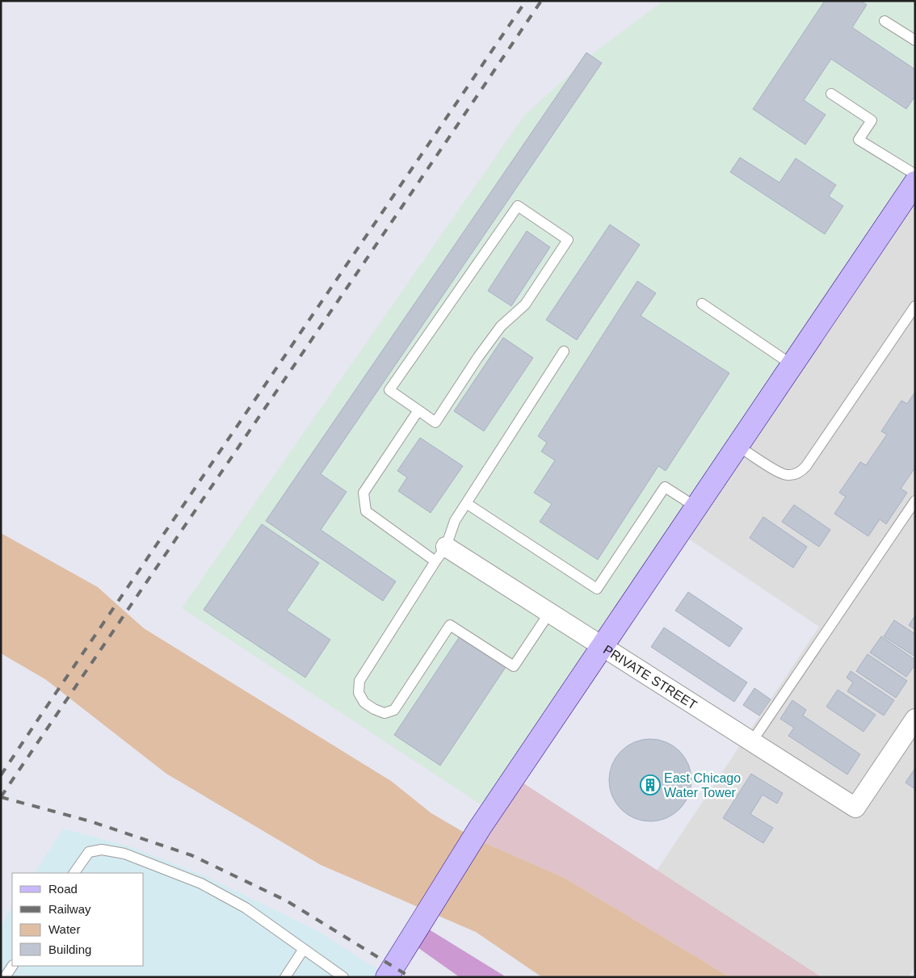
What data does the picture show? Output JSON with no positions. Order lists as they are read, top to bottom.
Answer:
{
  "streets": {
    "street": ["PRIVATE STREET"]
  },
  "places": {
    "building": ["East Chicago Water Tower"]
  },
  "legend": [
    "Road",
    "Railway",
    "Water",
    "Building"
  ]
}
